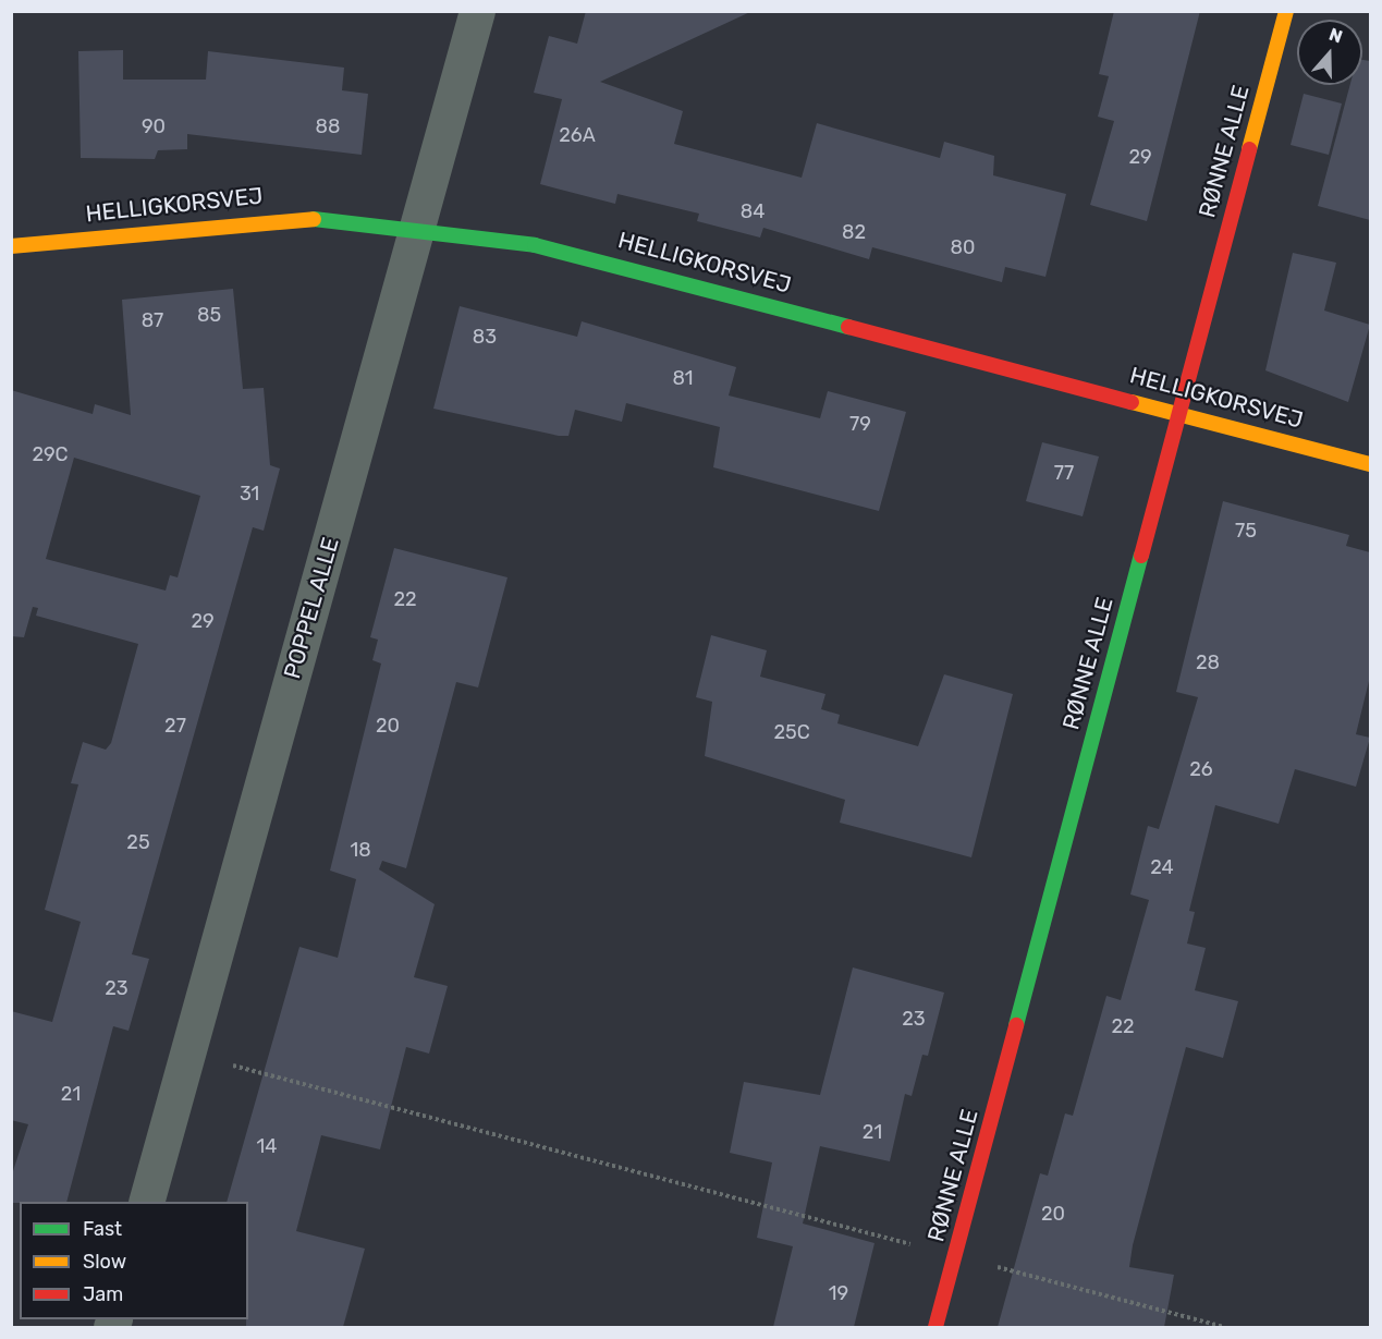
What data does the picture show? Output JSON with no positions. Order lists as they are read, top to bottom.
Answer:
{
  "streets": {
    "street": ["RØNNE ALLE", "HELLIGKORSVEJ", "POPPEL ALLE"]
  },
  "crossings": [
    ["RØNNE ALLE", "HELLIGKORSVEJ"],
    ["HELLIGKORSVEJ", "POPPEL ALLE"]
  ],
  "house_numbers": [
    "90",
    "88",
    "26A",
    "29",
    "84",
    "82",
    "80",
    "85",
    "87",
    "83",
    "81",
    "79",
    "29C",
    "77",
    "31",
    "75",
    "22",
    "29",
    "28",
    "27",
    "20",
    "25C",
    "26",
    "25",
    "18",
    "24",
    "23",
    "23",
    "22",
    "21",
    "21",
    "14",
    "20",
    "19"
  ],
  "legend": ["Fast", "Slow", "Jam"],
  "north": "top"
}
